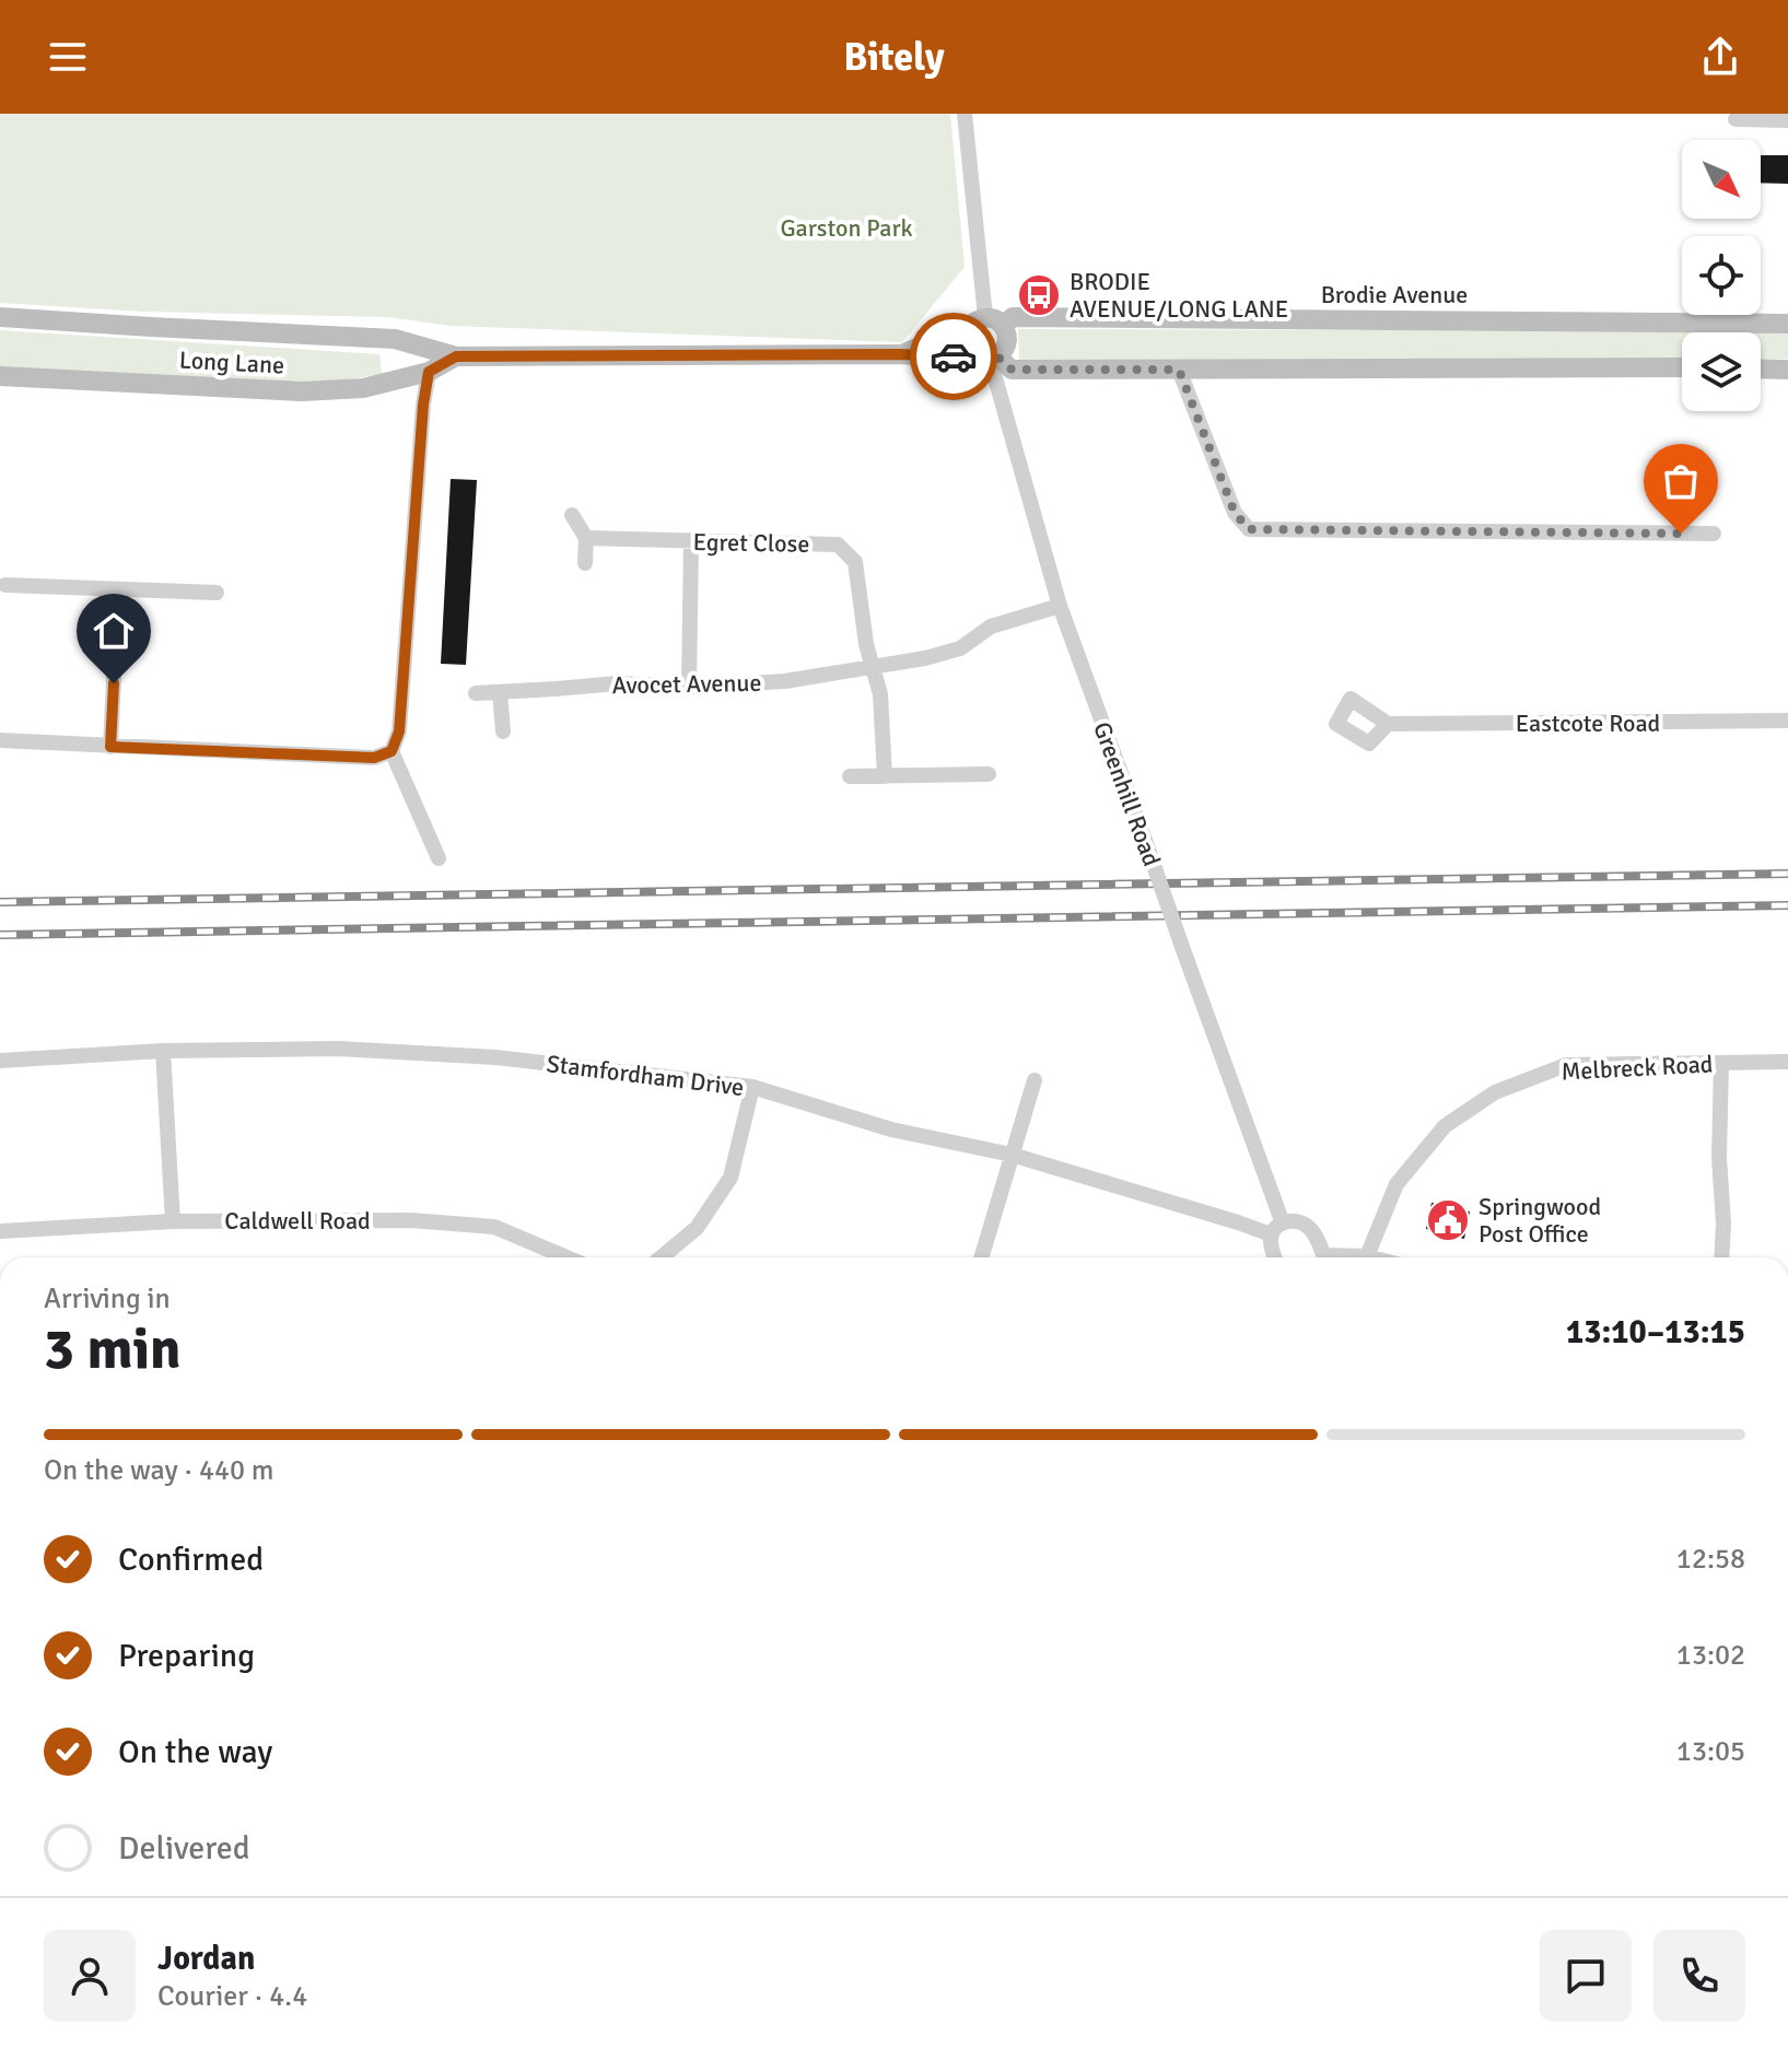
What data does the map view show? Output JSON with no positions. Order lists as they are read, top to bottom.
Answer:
{
  "streets": {
    "street": [
      "Brodie Avenue",
      "Long Lane",
      "Egret Close",
      "Avocet Avenue",
      "Eastcote Road",
      "Greenhill Road",
      "Melbreck Road",
      "Stamfordham Drive",
      "Caldwell Road"
    ]
  },
  "crossings": [
    ["Brodie Avenue", "Long Lane"],
    ["Long Lane", "Greenhill Road"],
    ["Egret Close", "Avocet Avenue"],
    ["Avocet Avenue", "Greenhill Road"],
    ["Greenhill Road", "Stamfordham Drive"]
  ],
  "parks": ["Garston Park"],
  "places": {
    "bus stop": ["BRODIE AVENUE/LONG LANE"],
    "public building": ["Springwood Post Office"]
  },
  "north": "bottom right",
  "page": {
    "header": "Bitely",
    "heading": ["3 min", "Arriving in", "13:10–13:15"],
    "panel": ["Jordan", "Courier · 4.4"],
    "bar": "On the way · 440 m",
    "list": [
      ["Confirmed", "12:58"],
      ["Preparing", "13:02"],
      ["On the way", "13:05"],
      "Delivered"
    ]
  }
}
